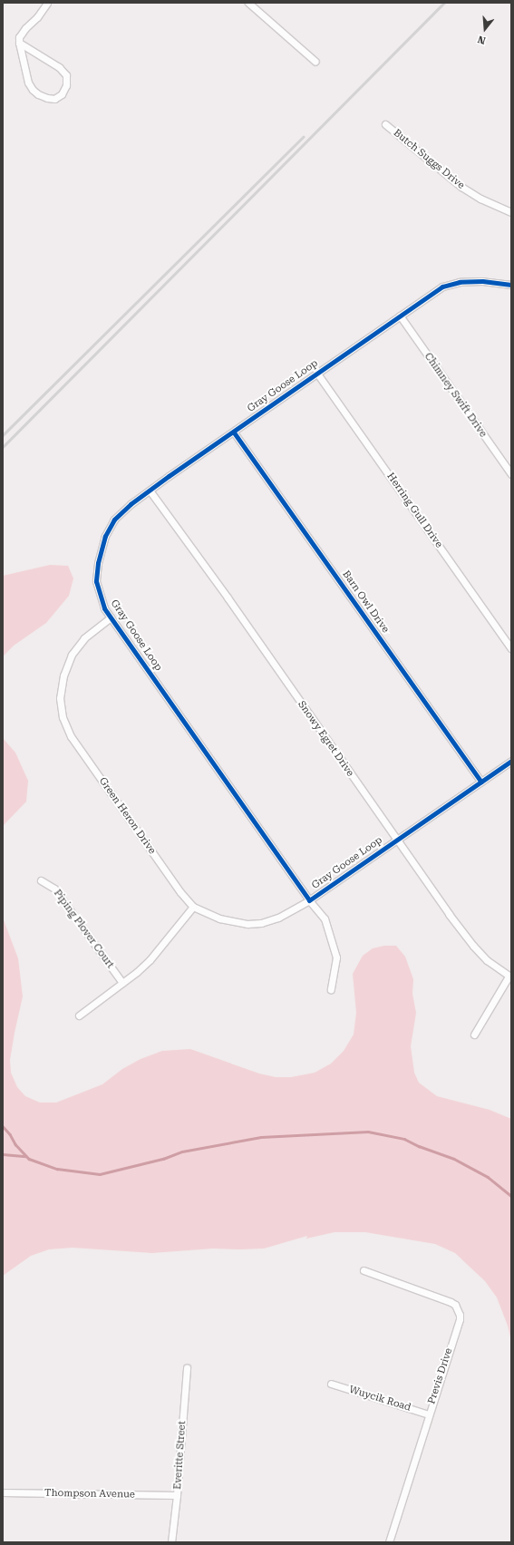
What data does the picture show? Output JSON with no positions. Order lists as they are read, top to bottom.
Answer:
{
  "streets": {
    "street": [
      "Butch Suggs Drive",
      "Gray Goose Loop",
      "Chimney Swift Drive",
      "Herring Gull Drive",
      "Barn Owl Drive",
      "Snowy Egret Drive",
      "Green Heron Drive",
      "Piping Plover Court",
      "Previs Drive",
      "Wuycik Road",
      "Everitte Street",
      "Thompson Avenue"
    ]
  },
  "crossings": [
    ["Gray Goose Loop", "Chimney Swift Drive"],
    ["Gray Goose Loop", "Herring Gull Drive"],
    ["Gray Goose Loop", "Barn Owl Drive"],
    ["Gray Goose Loop", "Snowy Egret Drive"],
    ["Gray Goose Loop", "Green Heron Drive"],
    ["Previs Drive", "Wuycik Road"],
    ["Everitte Street", "Thompson Avenue"]
  ],
  "north": "bottom"
}
